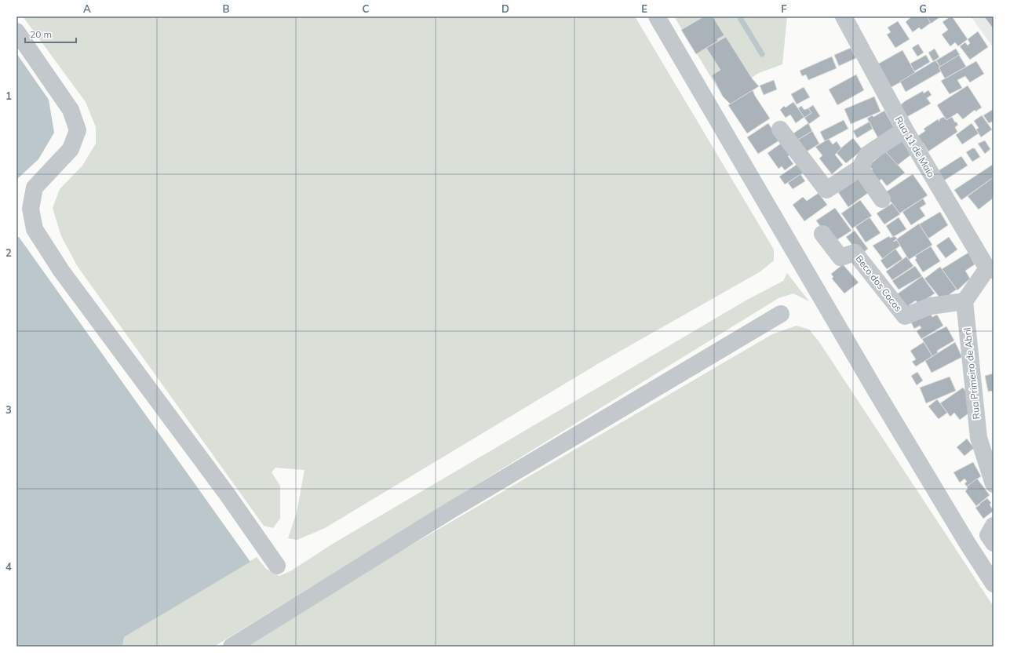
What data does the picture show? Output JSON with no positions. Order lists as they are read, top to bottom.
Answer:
{
  "streets": {
    "lane": ["Rua 11 de Maio", "Beco dos Cocos", "Rua Primeiro de Abril"]
  },
  "crossings": [
    ["Beco dos Cocos", "Rua Primeiro de Abril"]
  ],
  "scale_bar": "20 m",
  "grid": {
    "columns": [
      "A",
      "B",
      "C",
      "D",
      "E",
      "F",
      "G"
    ],
    "rows": [
      "1",
      "2",
      "3",
      "4"
    ]
  }
}
